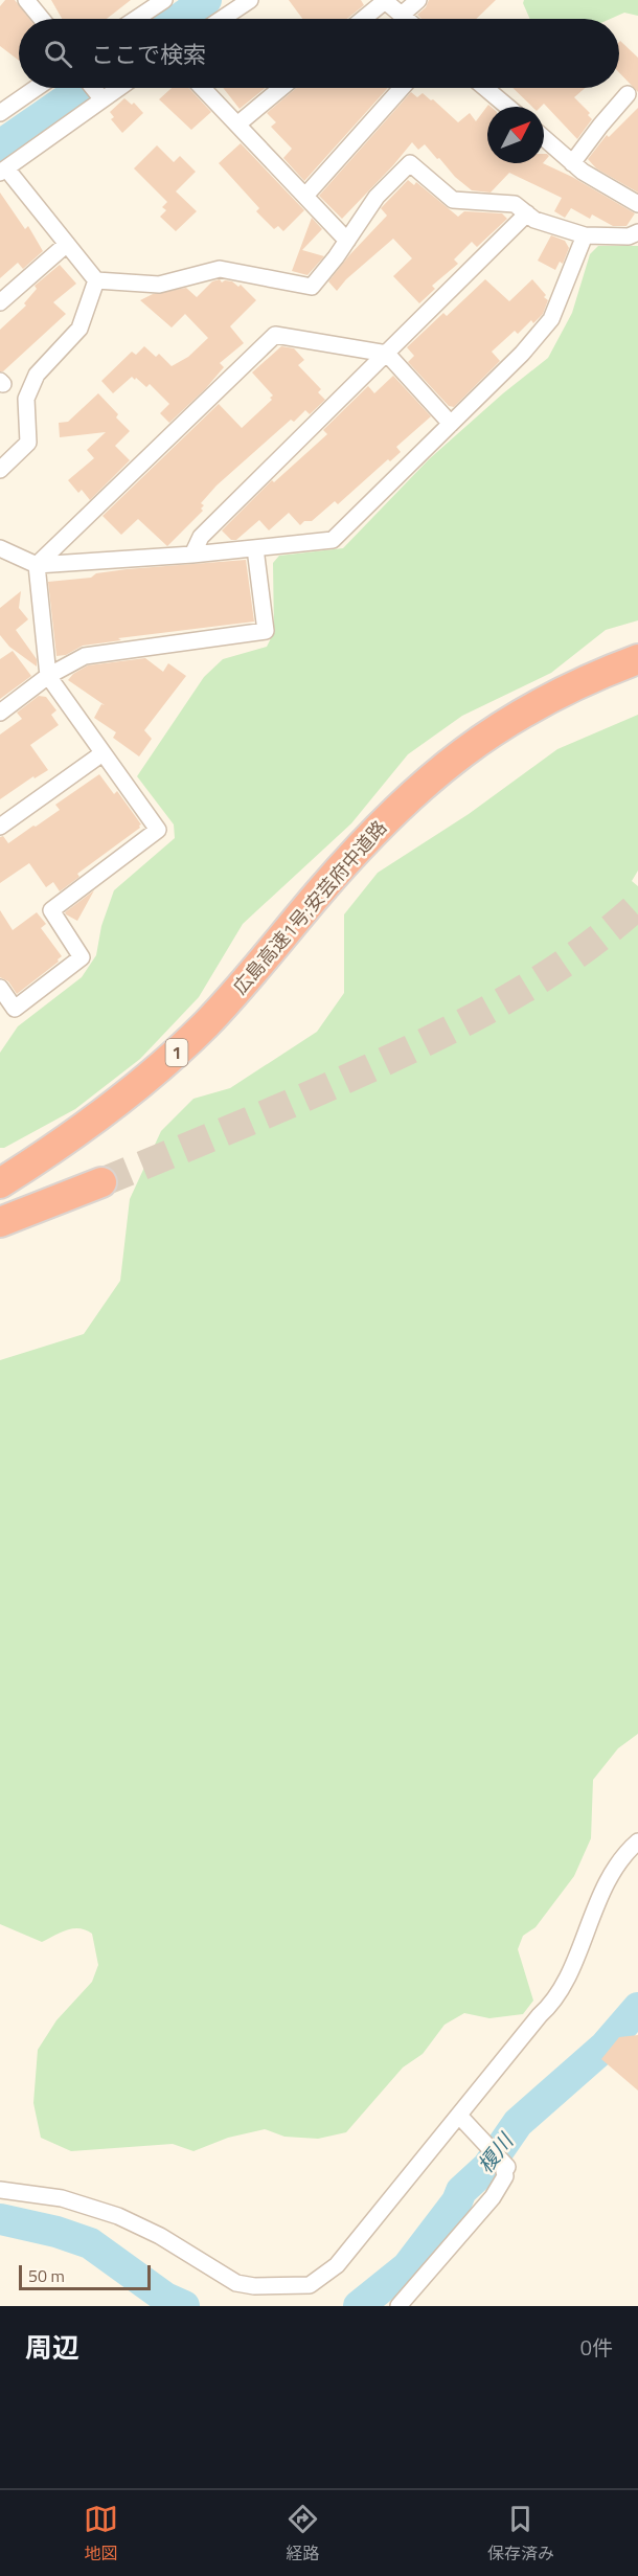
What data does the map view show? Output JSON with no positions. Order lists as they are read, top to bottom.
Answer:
{
  "streets": {
    "highway": ["広島高速1号;安芸府中道路", "1"]
  },
  "water": ["榎川"],
  "scale_bar": "50 m",
  "north": "top right",
  "page": {
    "search": "ここで検索",
    "scale": "50 m",
    "heading": ["周辺", "0件"],
    "nav": ["地図", "経路", "保存済み"]
  }
}
